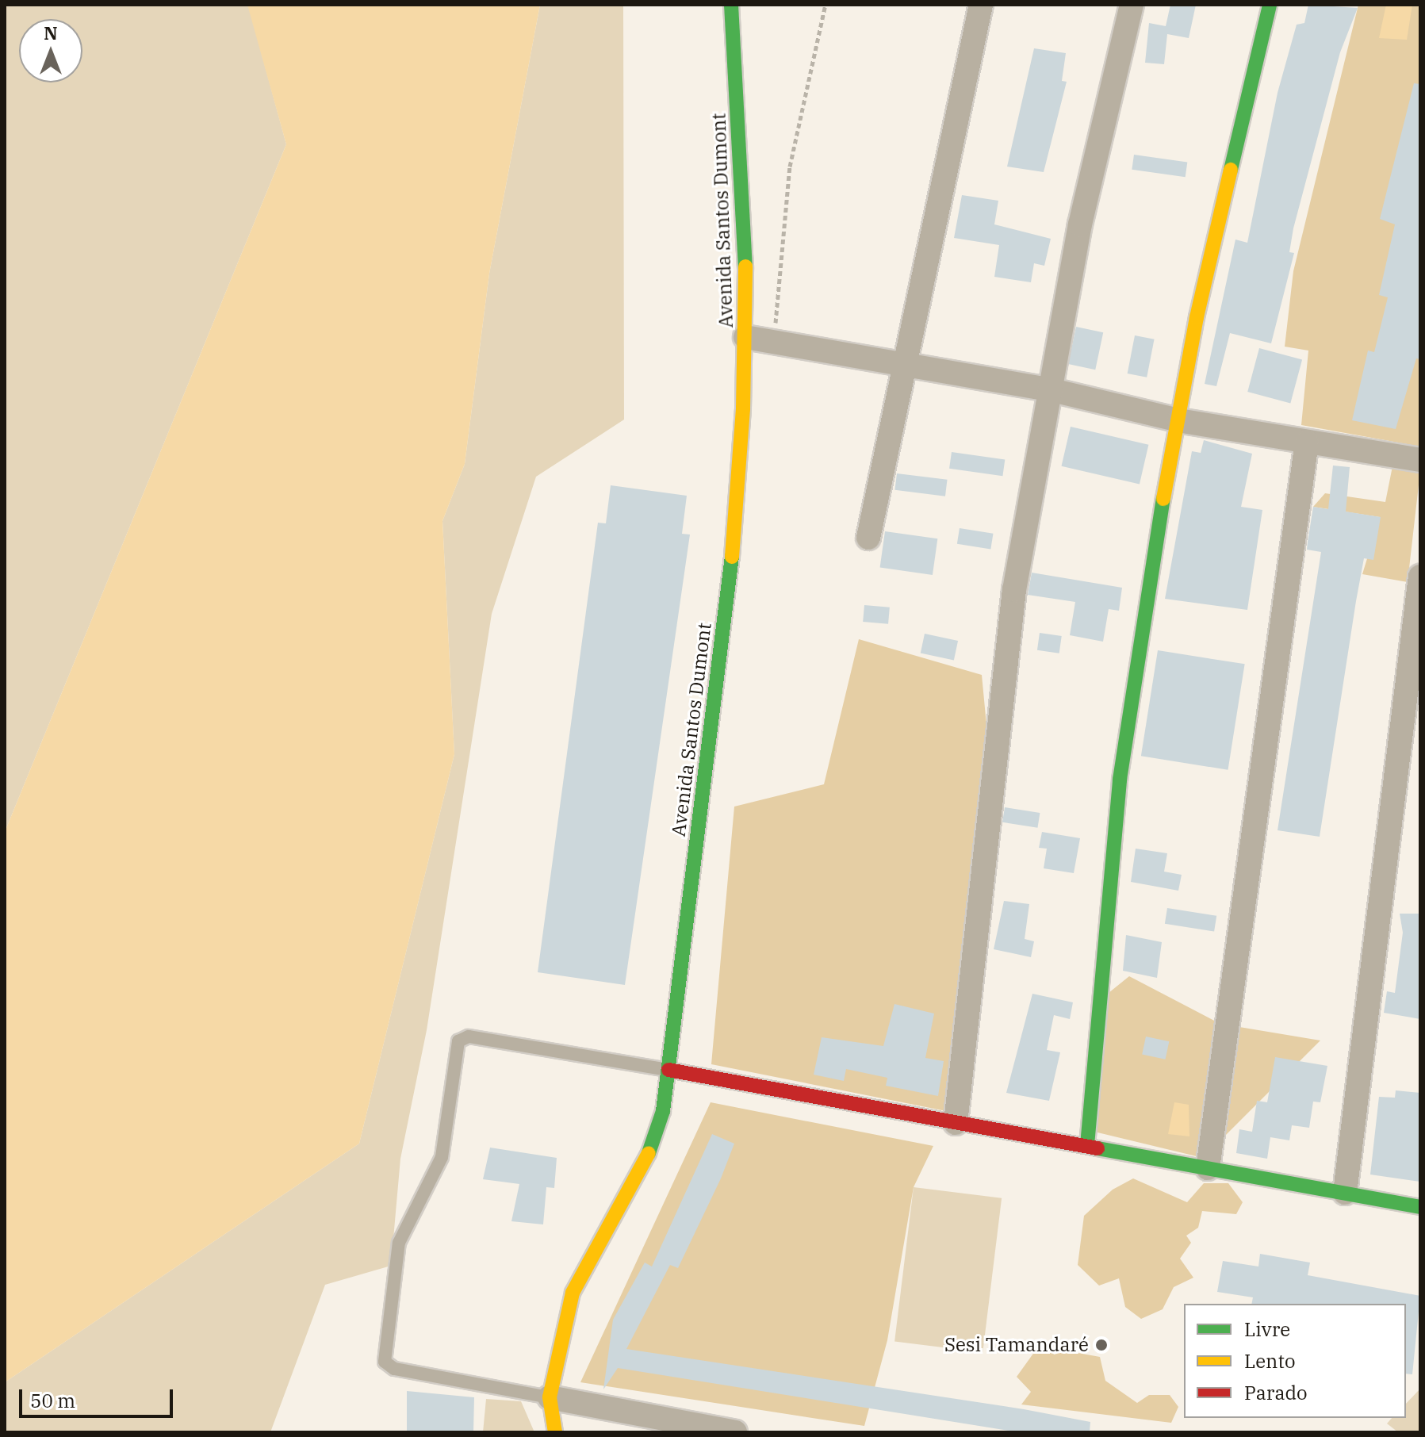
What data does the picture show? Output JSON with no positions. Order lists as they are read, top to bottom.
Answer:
{
  "streets": {
    "street": ["Avenida Santos Dumont"]
  },
  "places": ["Sesi Tamandaré"],
  "legend": ["Livre", "Lento", "Parado"],
  "scale_bar": "50 m",
  "north": "top"
}
